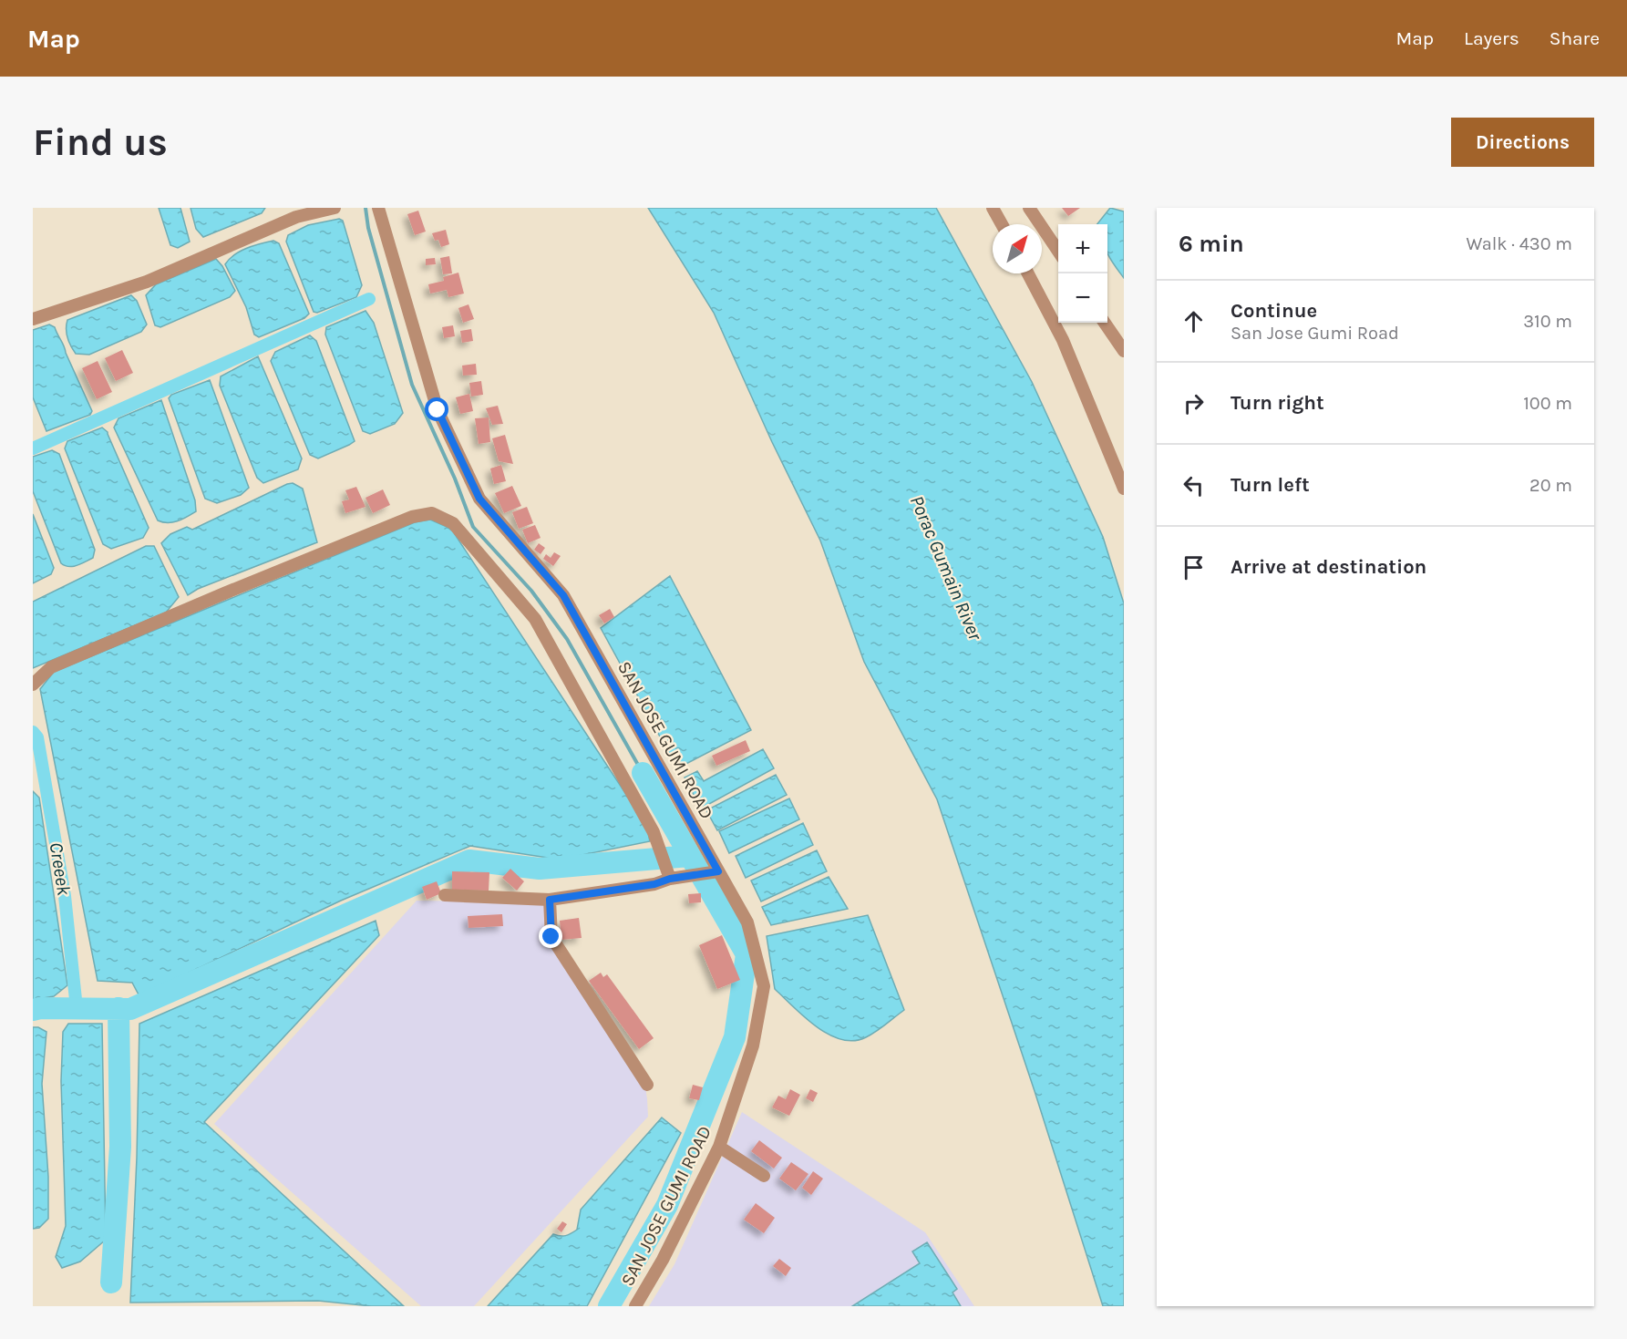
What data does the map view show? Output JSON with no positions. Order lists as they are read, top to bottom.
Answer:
{
  "streets": {
    "street": ["SAN JOSE GUMI ROAD"]
  },
  "water": ["Porac Gumain River", "Creeek"],
  "north": "top right",
  "page": {
    "header": "Map",
    "nav": ["Map", "Layers", "Share"],
    "buttons": "Directions",
    "title": "Find us",
    "heading": ["6 min", "Walk · 430 m"],
    "map_buttons": ["+", "−"],
    "list": [
      ["Continue", "San Jose Gumi Road", "310 m"],
      ["Turn right", "100 m"],
      ["Turn left", "20 m"],
      "Arrive at destination"
    ]
  }
}
